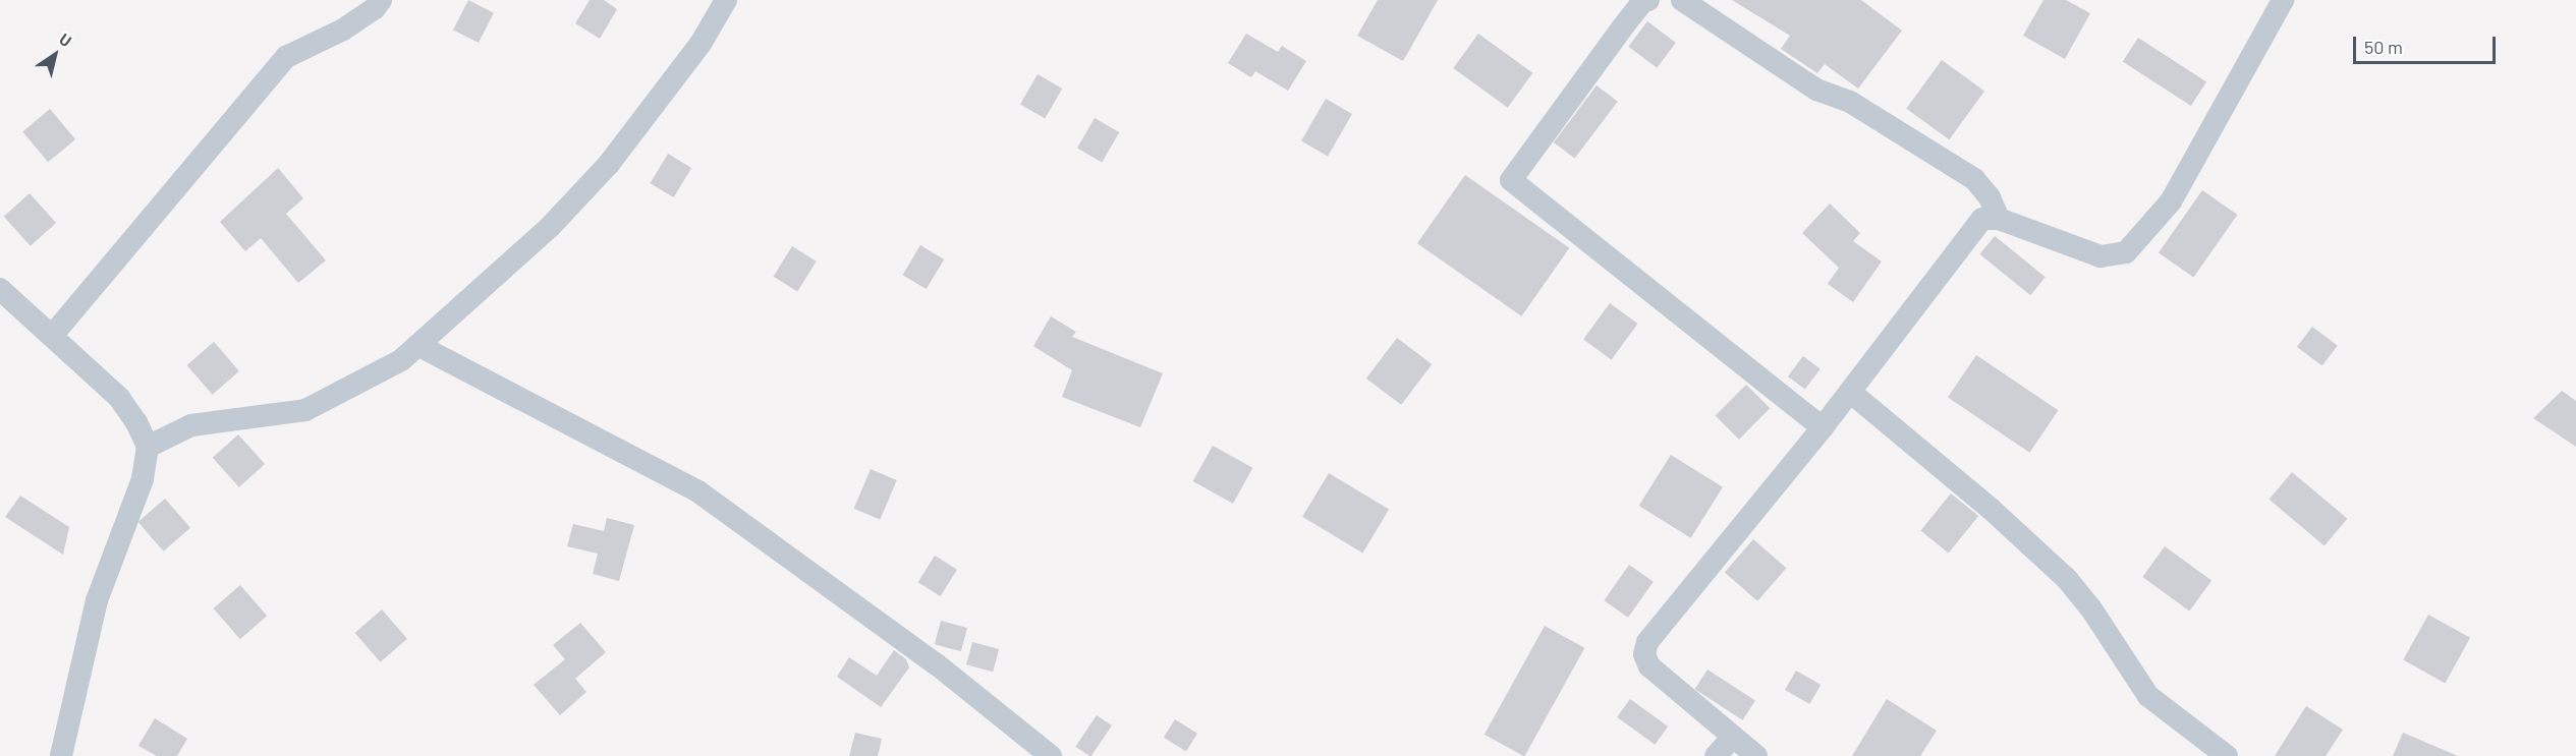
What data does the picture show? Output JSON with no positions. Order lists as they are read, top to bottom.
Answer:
{
  "scale_bar": "50 m",
  "north": "top right"
}
